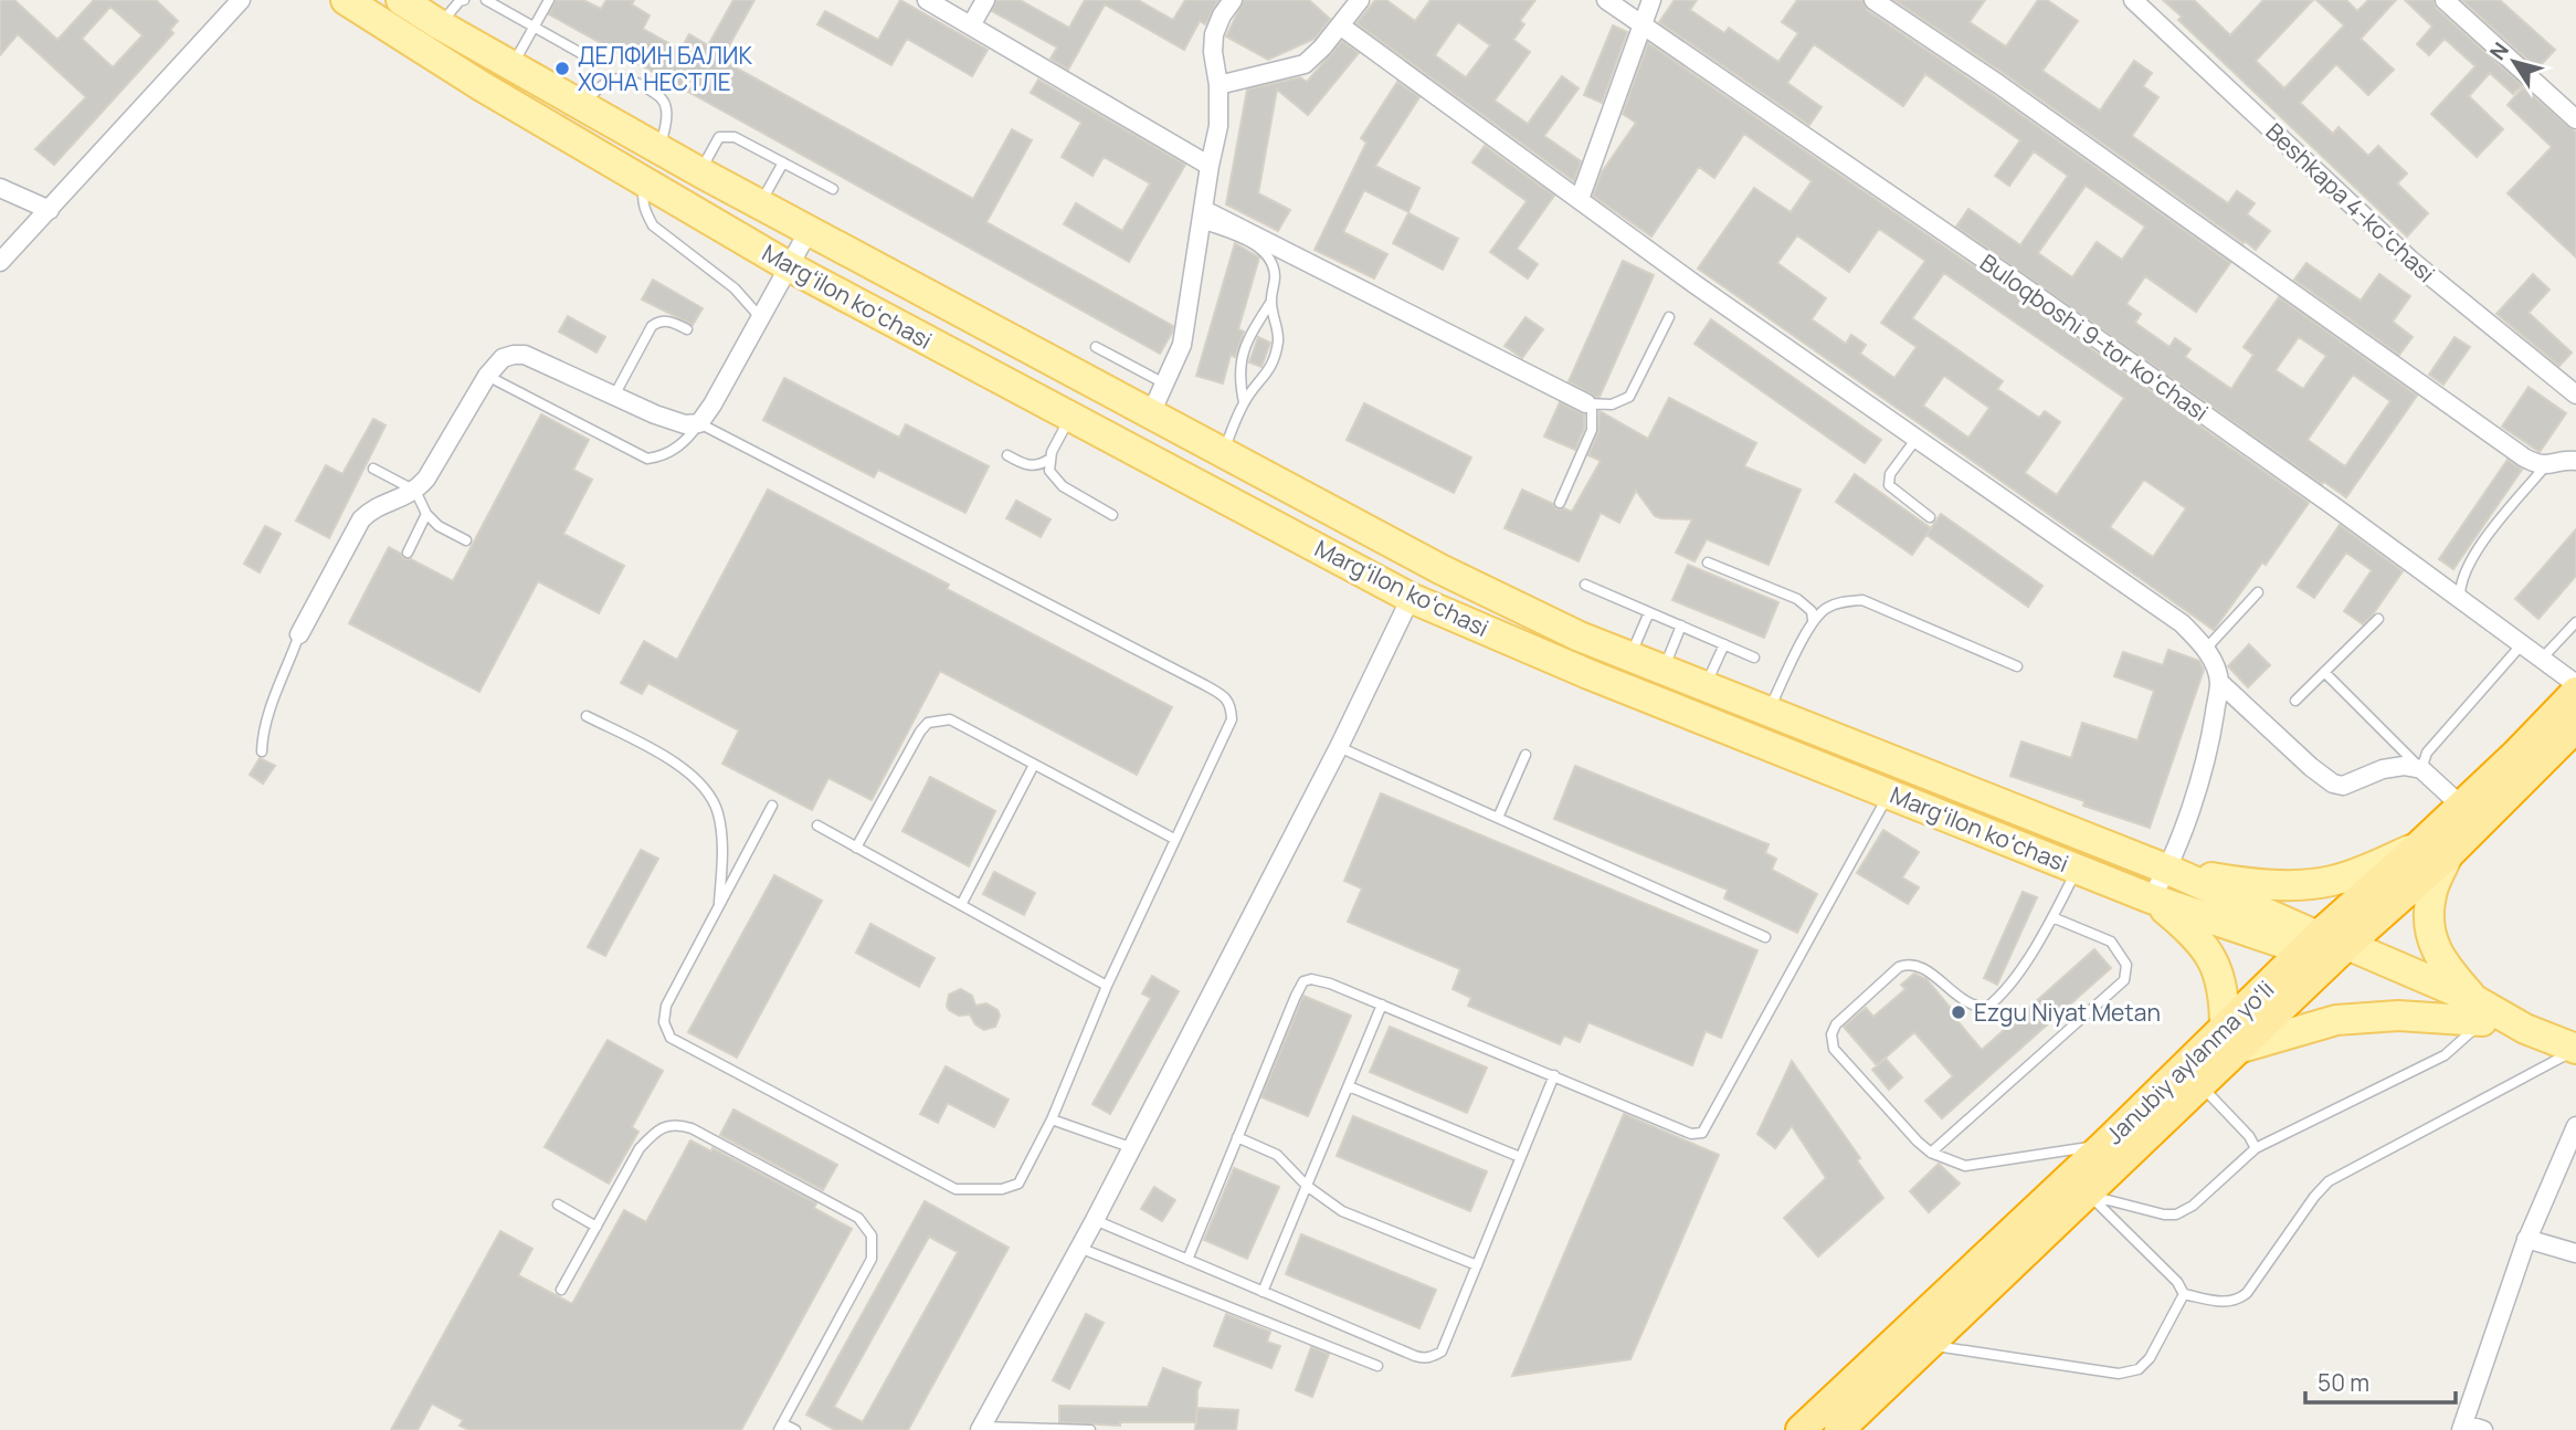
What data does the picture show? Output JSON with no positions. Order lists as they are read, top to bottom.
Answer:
{
  "streets": {
    "highway": ["Janubiy aylanma yoʻli"],
    "main road": ["Margʻilon koʻchasi"],
    "street": ["Beshkapa 4-koʻchasi", "Buloqboshi 9-tor koʻchasi"]
  },
  "crossings": [
    ["Margʻilon koʻchasi", "Janubiy aylanma yoʻli"]
  ],
  "places": ["ДЕЛФИН БАЛИК ХОНА НЕСТЛЕ", "Ezgu Niyat Metan"],
  "scale_bar": "50 m",
  "north": "top left"
}
